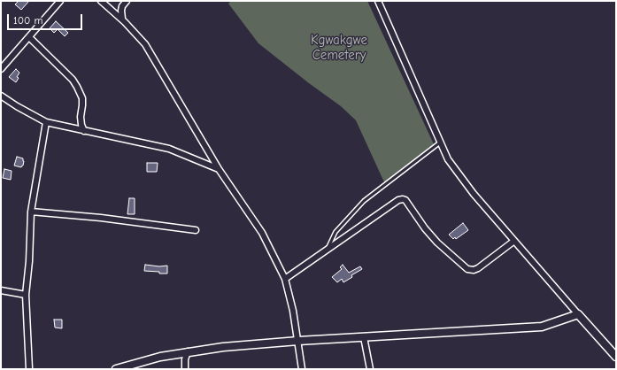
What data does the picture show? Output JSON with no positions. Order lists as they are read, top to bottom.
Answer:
{
  "parks": ["Kgwakgwe Cemetery"],
  "scale_bar": "100 m"
}
